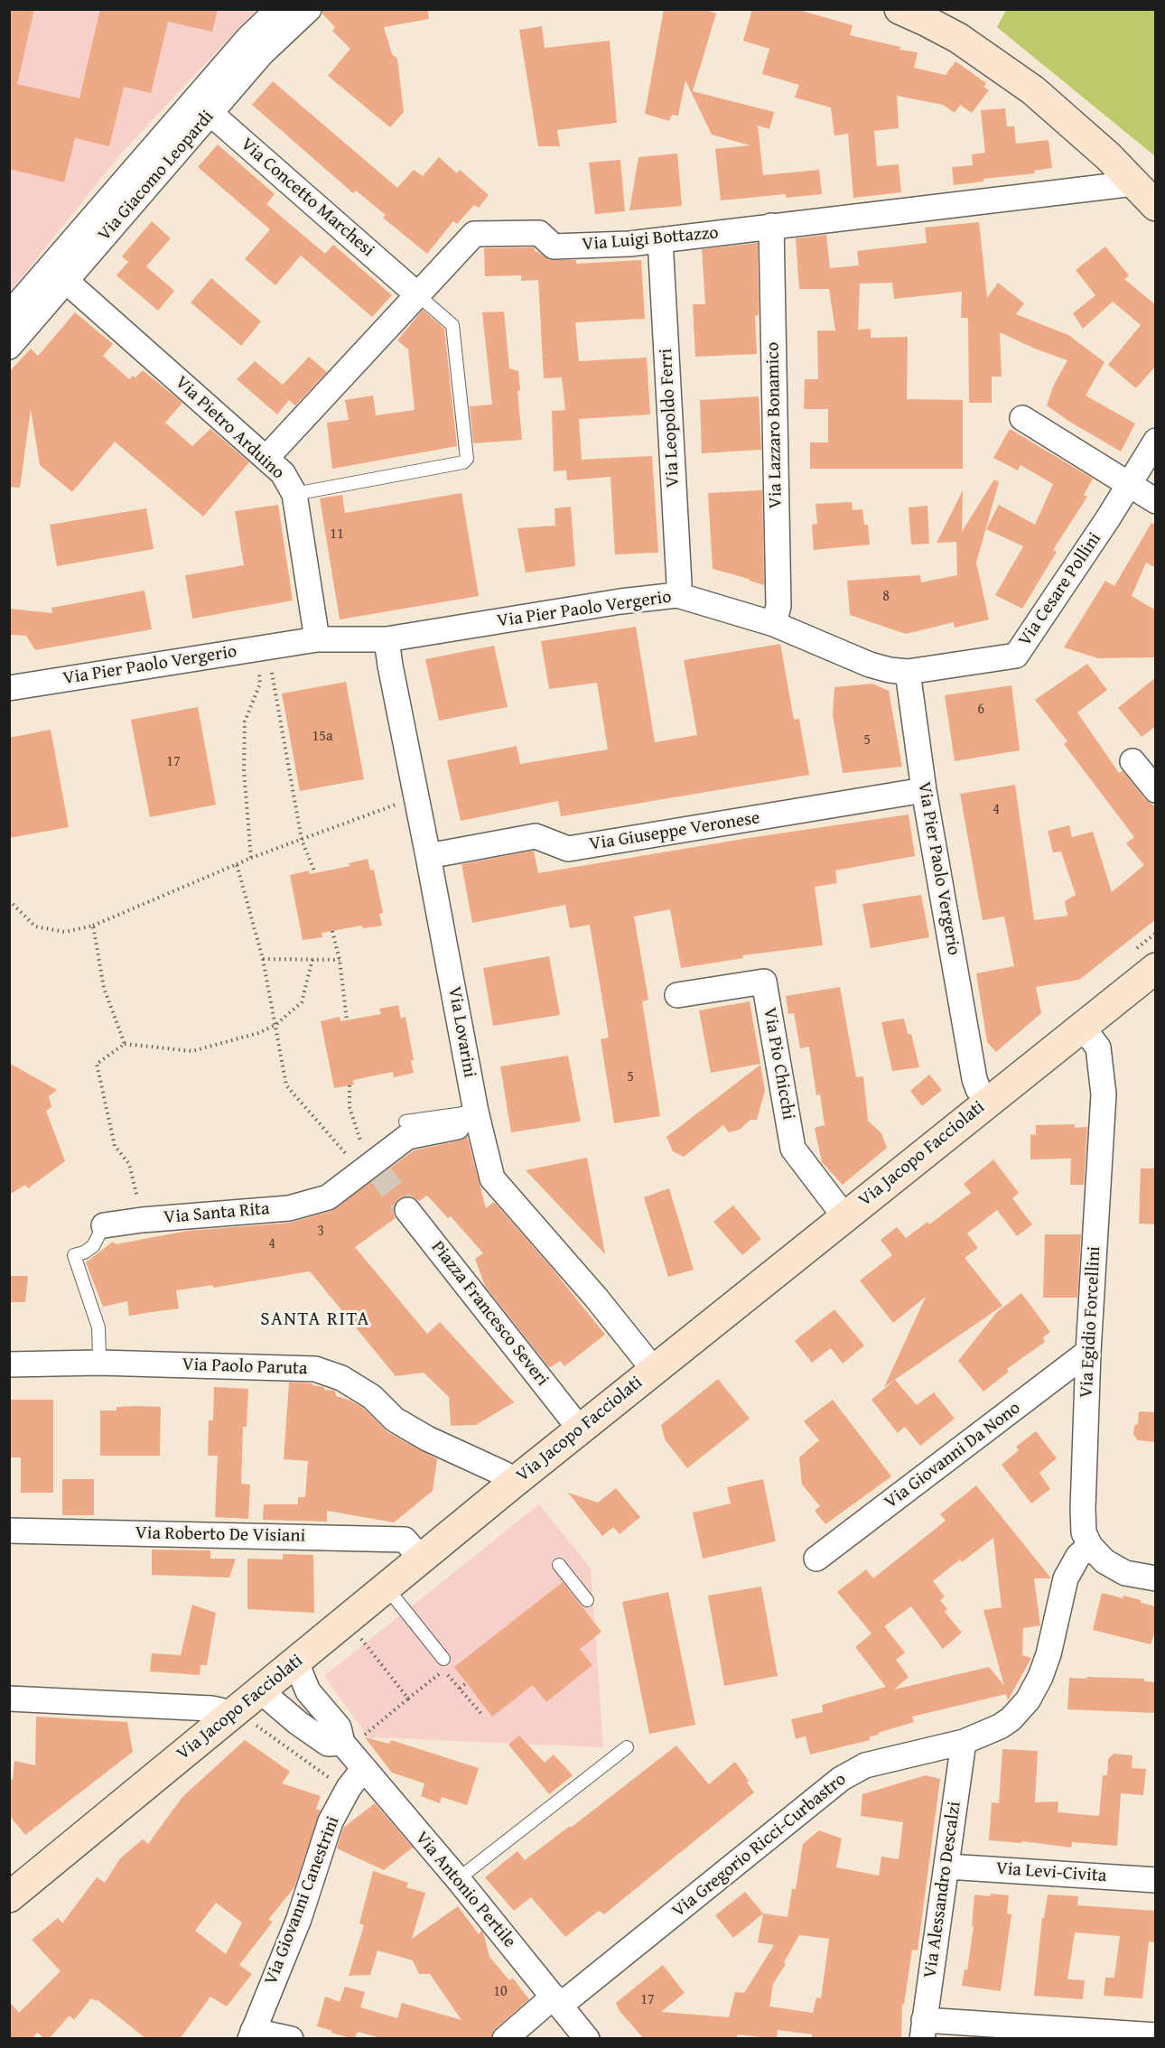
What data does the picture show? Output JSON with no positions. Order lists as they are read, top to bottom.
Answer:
{
  "streets": {
    "main road": ["Via Jacopo Facciolati"],
    "street": [
      "Via Giacomo Leopardi",
      "Via Concetto Marchesi",
      "Via Luigi Bottazzo",
      "Via Leopoldo Ferri",
      "Via Lazzaro Bonamico",
      "Via Pietro Arduino",
      "Via Cesare Pollini",
      "Via Pier Paolo Vergerio",
      "Via Giuseppe Veronese",
      "Via Lovarini",
      "Via Pio Chicchi",
      "Via Santa Rita",
      "Piazza Francesco Severi",
      "Via Egidio Forcellini",
      "Via Paolo Paruta",
      "Via Giovanni Da Nono",
      "Via Roberto De Visiani",
      "Via Gregorio Ricci-Curbastro",
      "Via Levi-Civita",
      "Via Antonio Pertile",
      "Via Alessandro Descalzi",
      "Via Giovanni Canestrini"
    ]
  },
  "crossings": [
    ["Via Giacomo Leopardi", "Via Concetto Marchesi"],
    ["Via Giacomo Leopardi", "Via Pietro Arduino"],
    ["Via Concetto Marchesi", "Via Luigi Bottazzo"],
    ["Via Luigi Bottazzo", "Via Leopoldo Ferri"],
    ["Via Luigi Bottazzo", "Via Lazzaro Bonamico"],
    ["Via Luigi Bottazzo", "Via Pietro Arduino"],
    ["Via Leopoldo Ferri", "Via Pier Paolo Vergerio"],
    ["Via Lazzaro Bonamico", "Via Pier Paolo Vergerio"],
    ["Via Pietro Arduino", "Via Pier Paolo Vergerio"],
    ["Via Cesare Pollini", "Via Pier Paolo Vergerio"],
    ["Via Pier Paolo Vergerio", "Via Giuseppe Veronese"],
    ["Via Pier Paolo Vergerio", "Via Lovarini"],
    ["Via Pier Paolo Vergerio", "Via Jacopo Facciolati"],
    ["Via Giuseppe Veronese", "Via Lovarini"],
    ["Via Lovarini", "Via Jacopo Facciolati"],
    ["Via Lovarini", "Via Santa Rita"],
    ["Via Pio Chicchi", "Via Jacopo Facciolati"],
    ["Via Jacopo Facciolati", "Via Egidio Forcellini"],
    ["Via Jacopo Facciolati", "Via Paolo Paruta"],
    ["Via Jacopo Facciolati", "Via Roberto De Visiani"],
    ["Via Jacopo Facciolati", "Via Antonio Pertile"],
    ["Via Egidio Forcellini", "Via Giovanni Da Nono"],
    ["Via Egidio Forcellini", "Via Gregorio Ricci-Curbastro"],
    ["Via Gregorio Ricci-Curbastro", "Via Antonio Pertile"],
    ["Via Gregorio Ricci-Curbastro", "Via Alessandro Descalzi"],
    ["Via Levi-Civita", "Via Alessandro Descalzi"],
    ["Via Antonio Pertile", "Via Giovanni Canestrini"]
  ],
  "districts": ["SANTA RITA"],
  "house_numbers": [
    "11",
    "8",
    "6",
    "15a",
    "5",
    "17",
    "4",
    "5",
    "3",
    "4",
    "10",
    "17"
  ]
}
